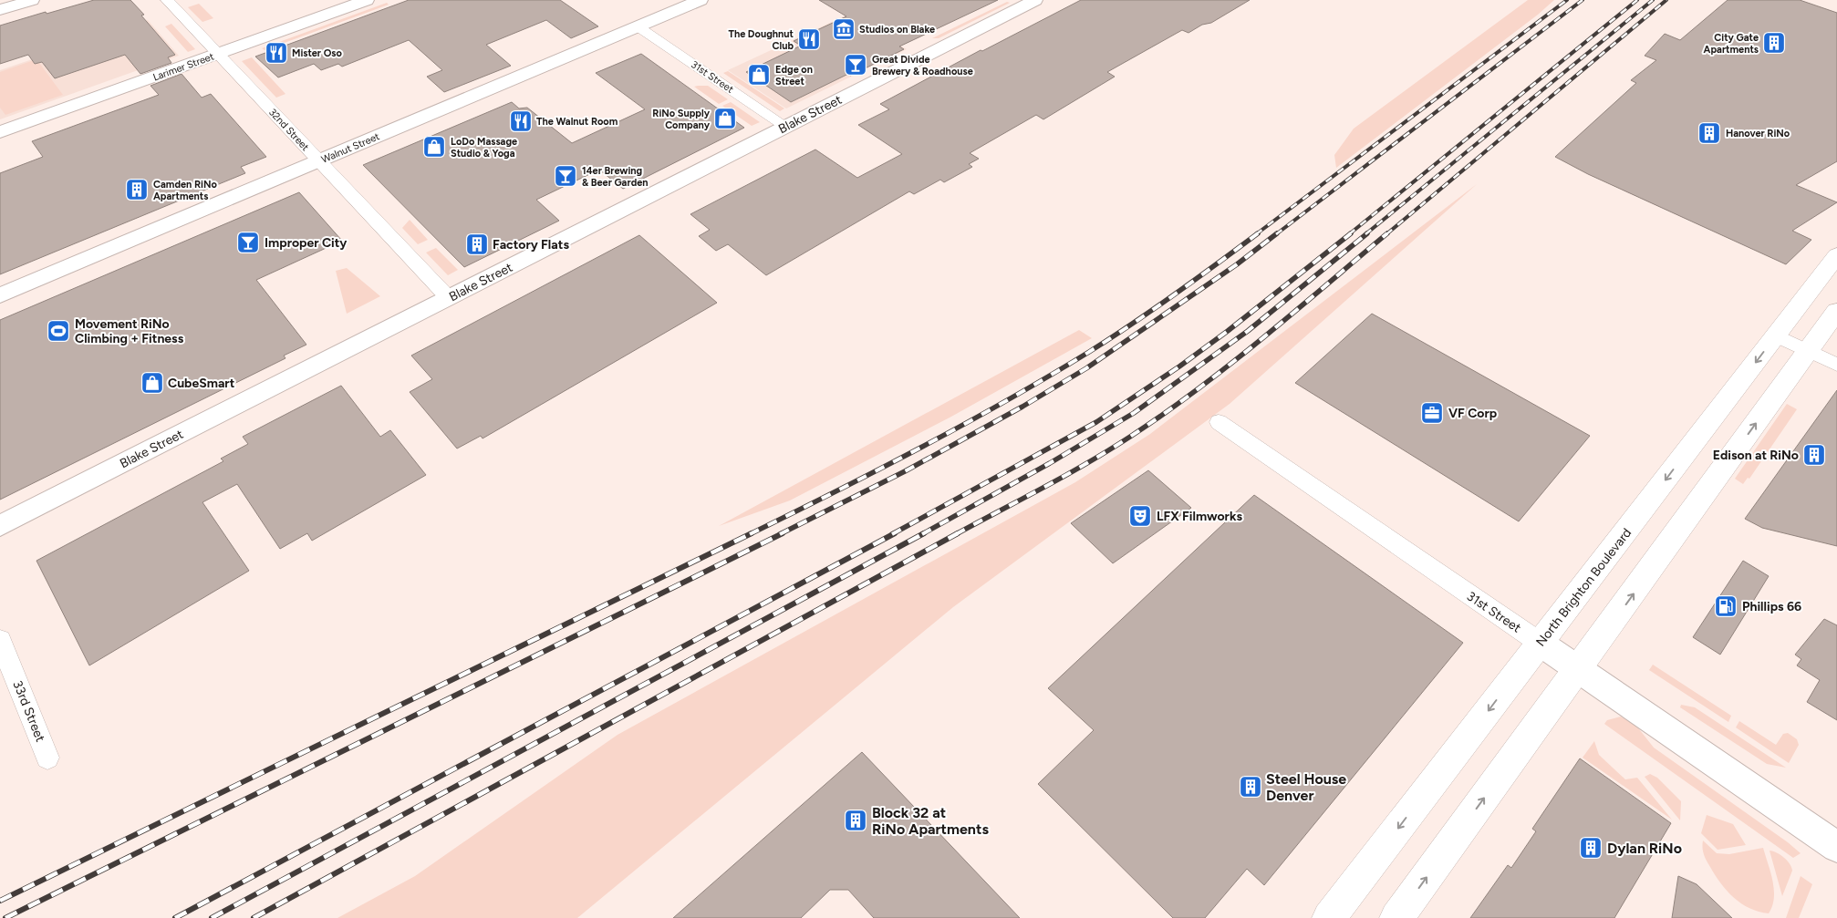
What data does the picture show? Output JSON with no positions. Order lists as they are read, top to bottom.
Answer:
{
  "streets": {
    "main road": ["North Brighton Boulevard"],
    "street": [
      "Larimer Street",
      "31st Street",
      "Blake Street",
      "32nd Street",
      "Walnut Street",
      "33rd Street"
    ]
  },
  "crossings": [
    ["Larimer Street", "32nd Street"],
    ["31st Street", "Blake Street"],
    ["31st Street", "Walnut Street"],
    ["31st Street", "North Brighton Boulevard"],
    ["Blake Street", "32nd Street"],
    ["32nd Street", "Walnut Street"]
  ],
  "places": {
    "museum": ["Studios on Blake"],
    "restaurant": ["The Doughnut Club", "Mister Oso", "The Walnut Room"],
    "building": [
      "City Gate Apartments",
      "Hanover RiNo",
      "Camden RiNo Apartments",
      "Factory Flats",
      "Edison at RiNo",
      "Steel House Denver",
      "Block 32 at RiNo Apartments",
      "Dylan RiNo"
    ],
    "bar": ["Great Divide Brewery & Roadhouse", "14er Brewing & Beer Garden", "Improper City"],
    "shop": [
      "Edge on Street",
      "RiNo Supply Company",
      "LoDo Massage Studio & Yoga",
      "CubeSmart"
    ],
    "sports": ["Movement RiNo Climbing + Fitness"],
    "office": ["VF Corp"],
    "theatre": ["LFX Filmworks"],
    "fuel station": ["Phillips 66"]
  }
}
